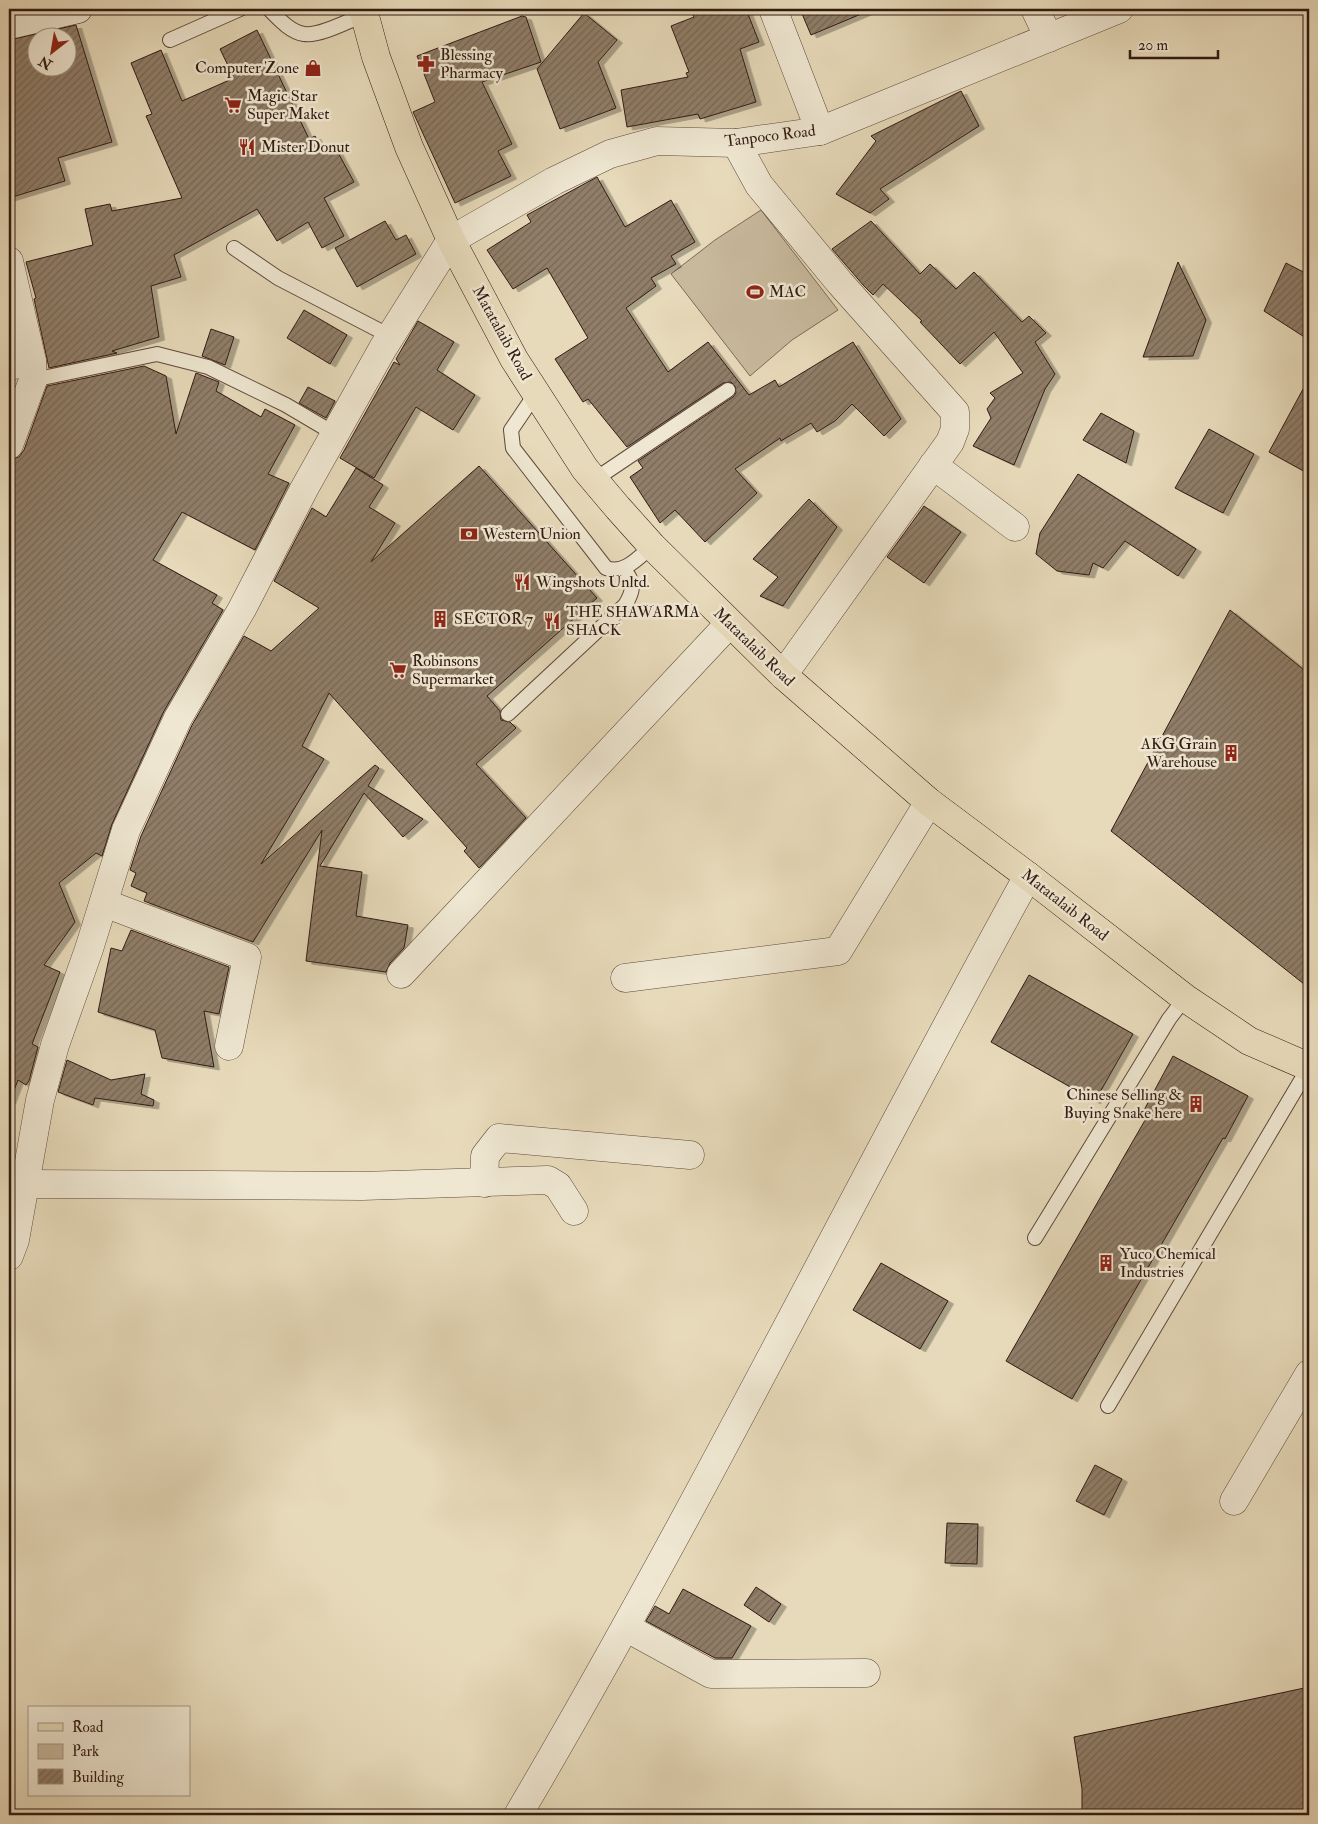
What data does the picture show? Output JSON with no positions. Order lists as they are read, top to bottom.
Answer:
{
  "streets": {
    "main road": ["Matatalaib Road"],
    "street": ["Tanpoco Road"]
  },
  "crossings": [
    ["Tanpoco Road", "Matatalaib Road"]
  ],
  "places": {
    "pharmacy": ["Blessing Pharmacy"],
    "shop": ["Computer Zone"],
    "supermarket": ["Magic Star Super Maket", "Robinsons Supermarket"],
    "restaurant": ["Mister Donut", "Wingshots Unltd.", "THE SHAWARMA SHACK"],
    "sports": ["MAC"],
    "bank": ["Western Union"],
    "building": [
      "SECTOR 7",
      "AKG Grain Warehouse",
      "Chinese Selling & Buying Snake here",
      "Yuco Chemical Industries"
    ]
  },
  "legend": ["Road", "Park", "Building"],
  "scale_bar": "20 m",
  "north": "bottom left"
}
